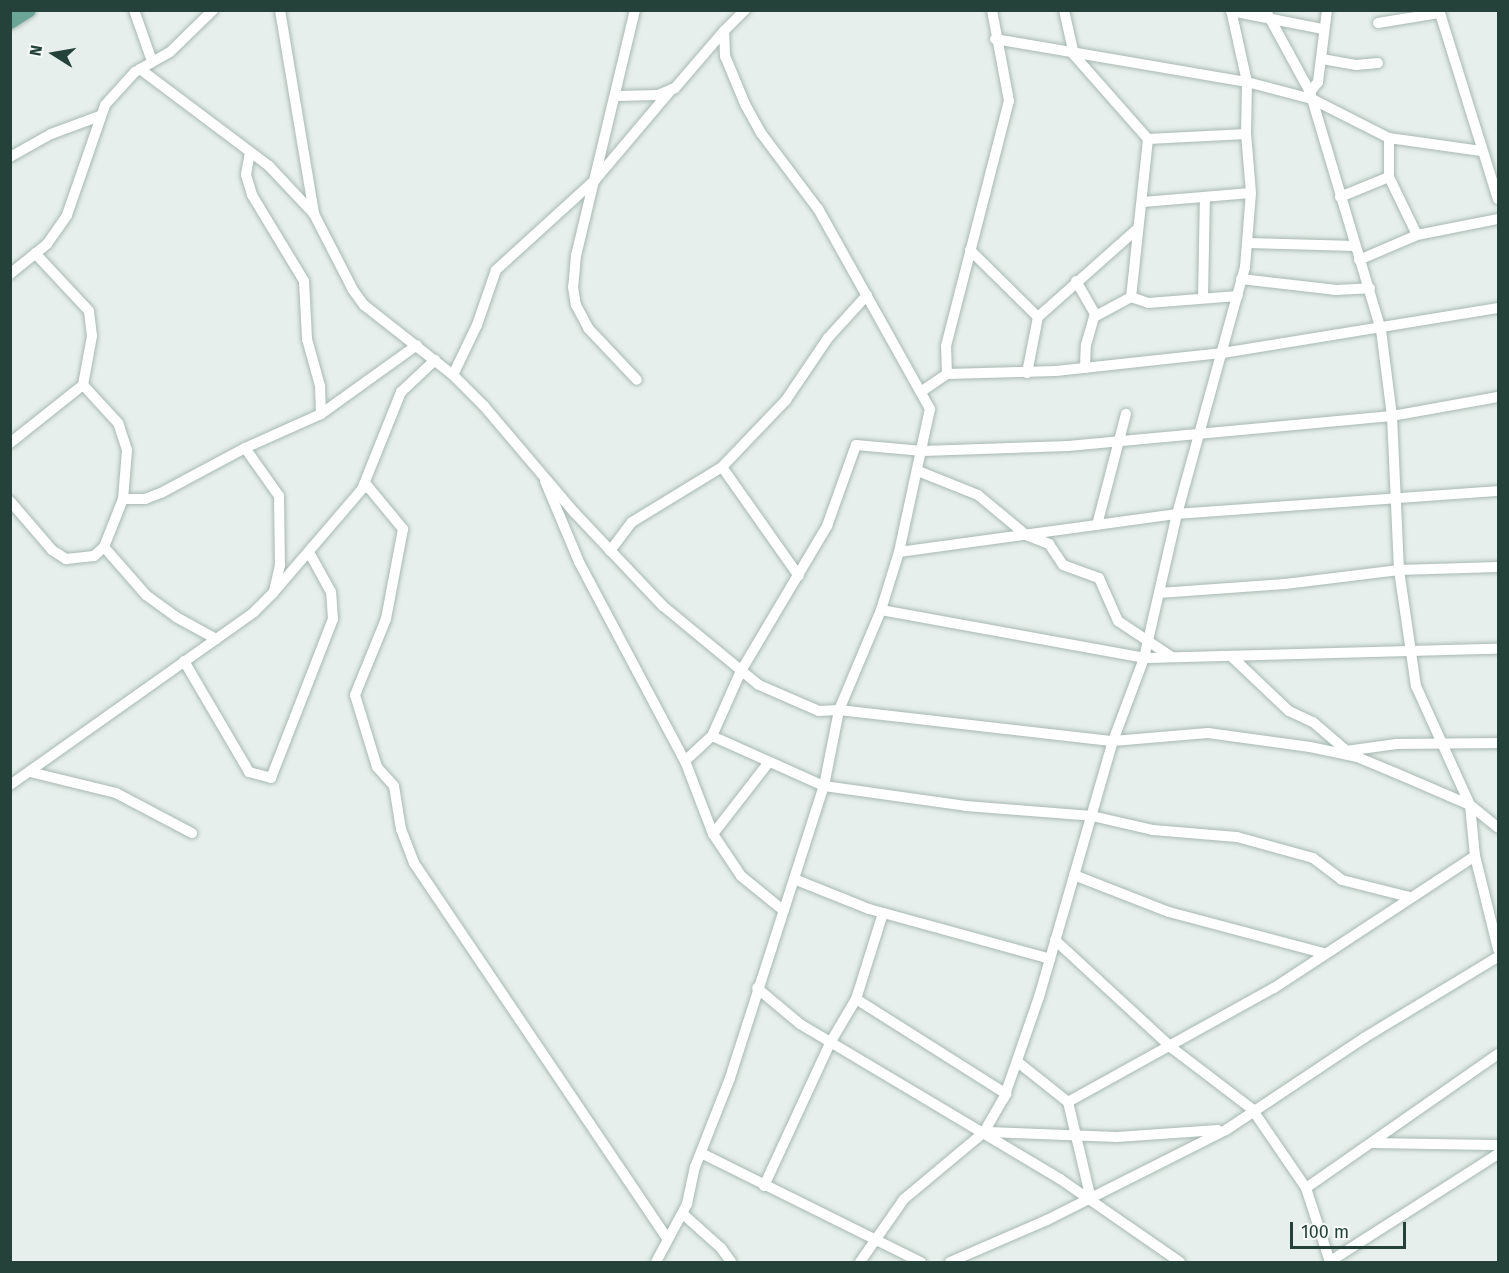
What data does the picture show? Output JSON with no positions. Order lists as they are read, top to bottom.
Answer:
{
  "scale_bar": "100 m",
  "north": "left"
}
